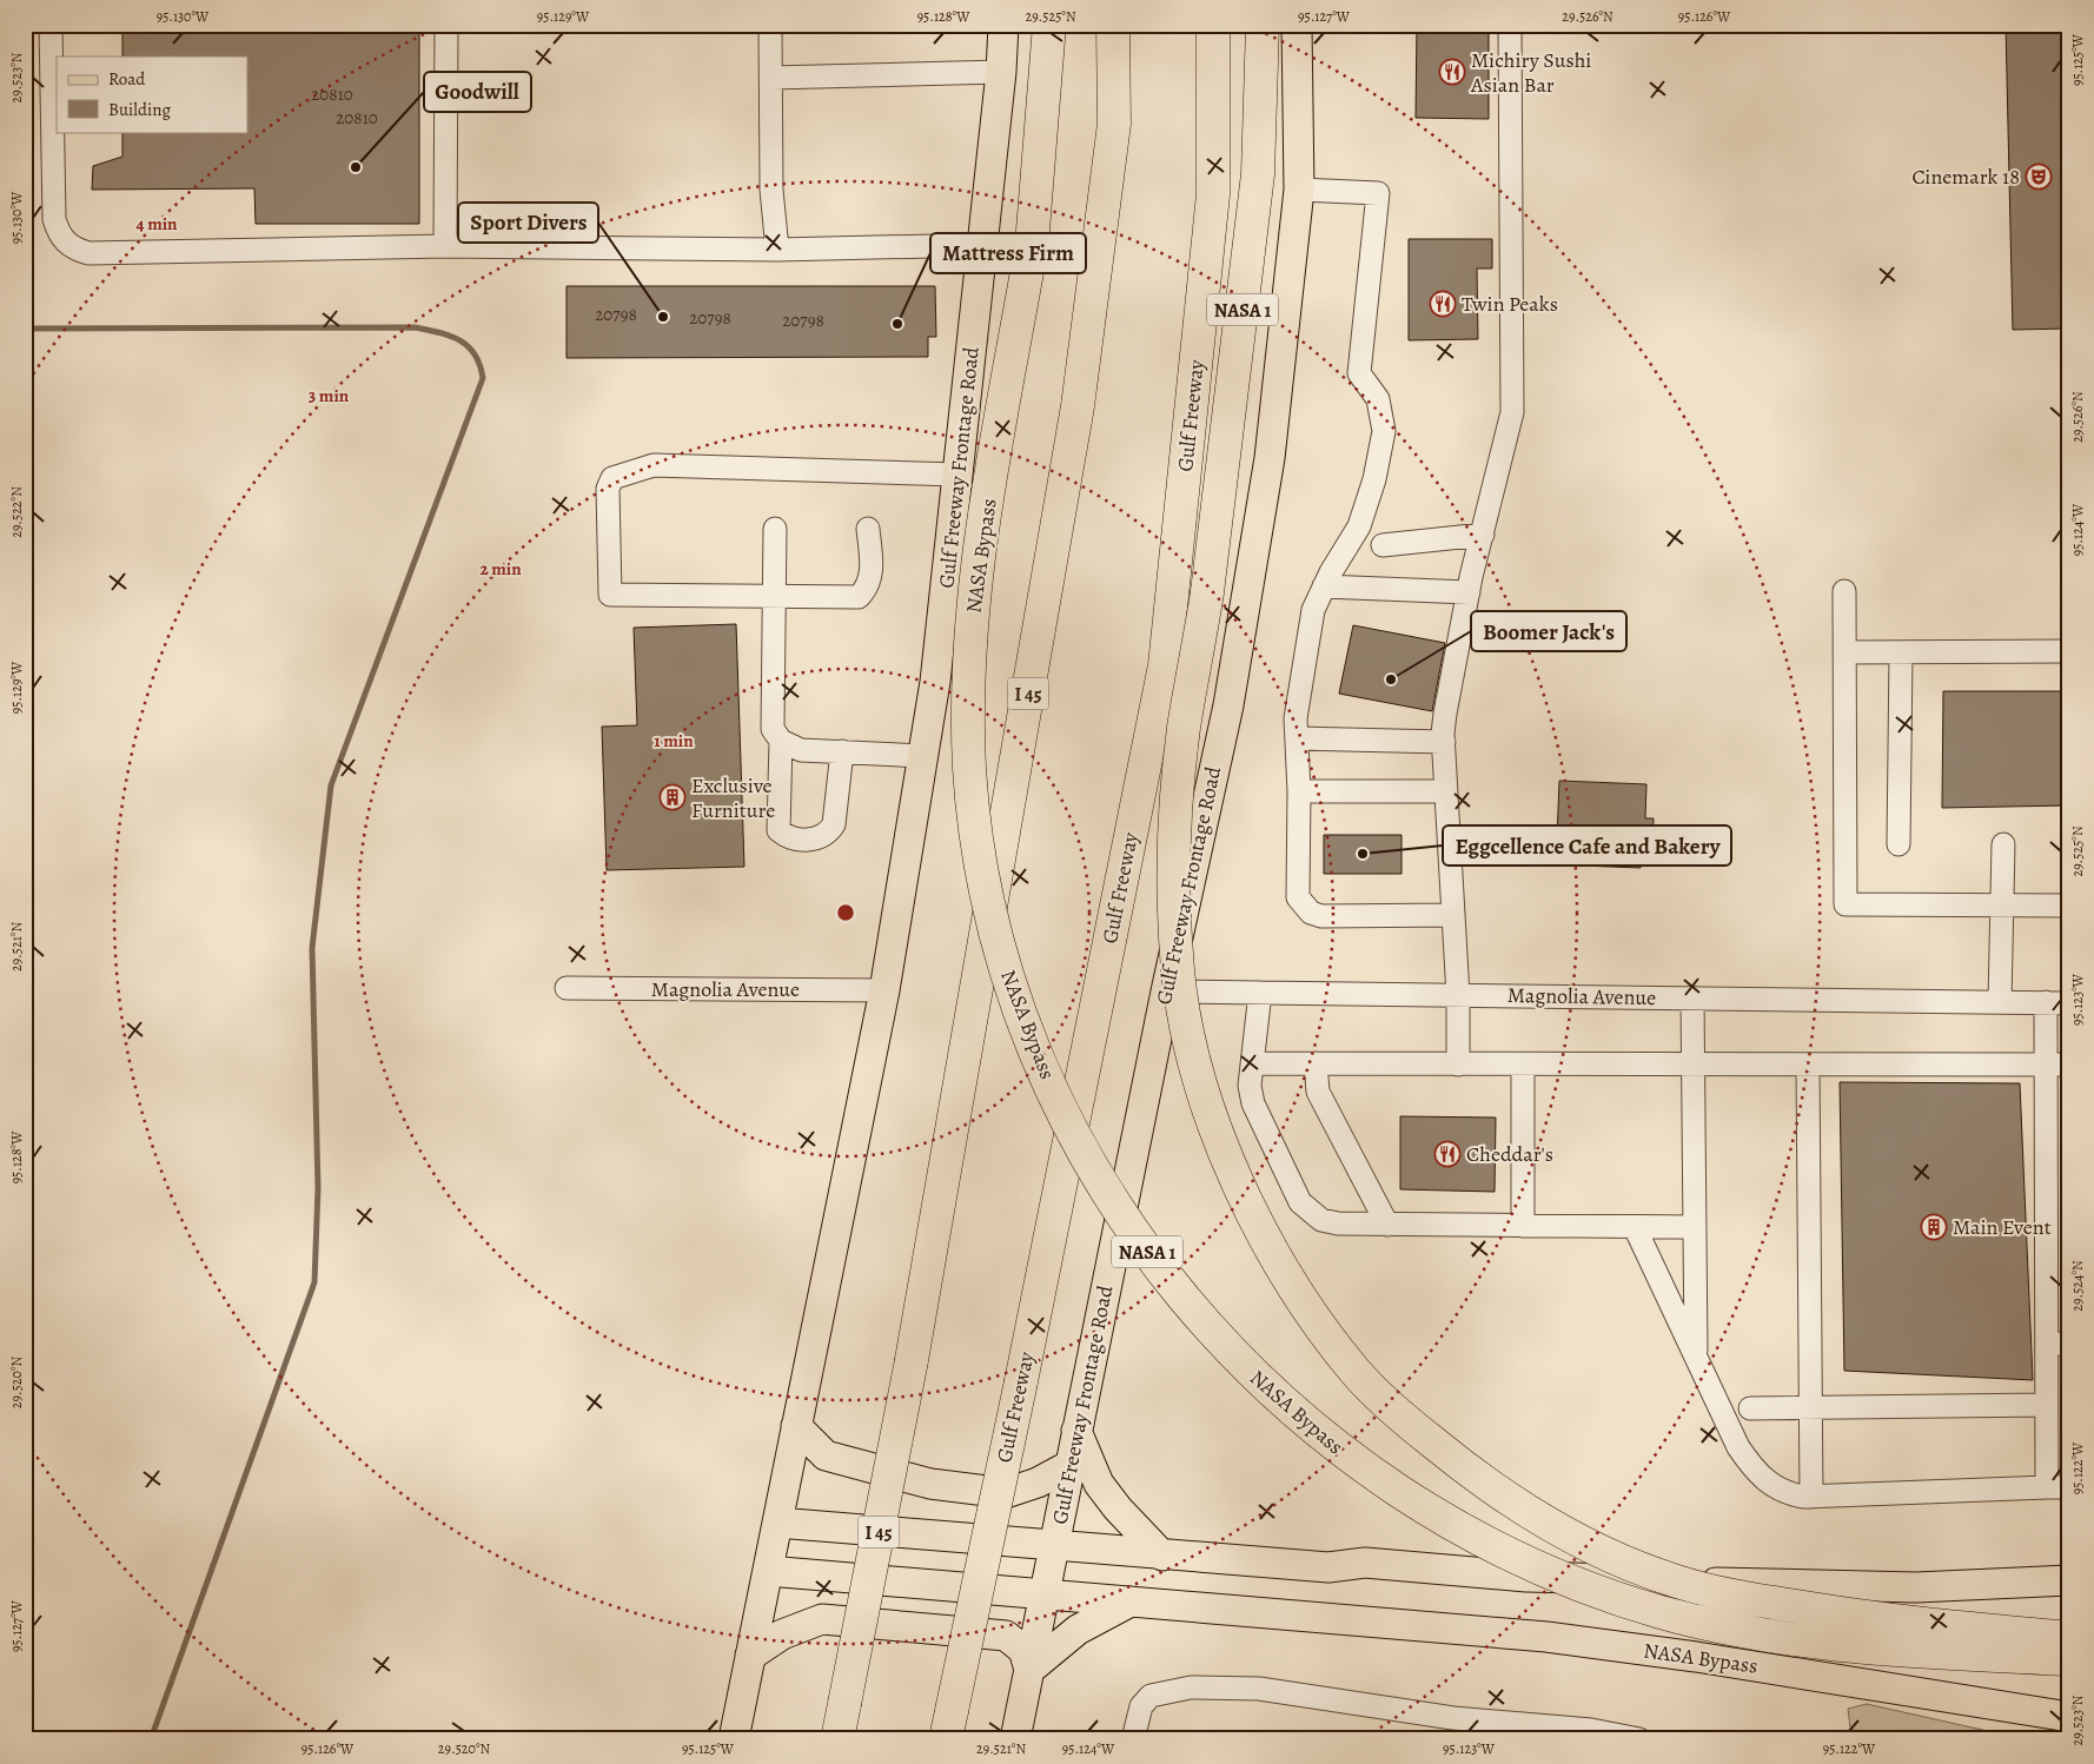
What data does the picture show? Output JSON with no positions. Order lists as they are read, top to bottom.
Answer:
{
  "streets": {
    "highway": [
      "NASA 1",
      "Gulf Freeway",
      "NASA Bypass",
      "I 45"
    ],
    "main road": ["Gulf Freeway Frontage Road"],
    "street": ["Magnolia Avenue"]
  },
  "crossings": [
    ["Gulf Freeway Frontage Road", "NASA Bypass"],
    ["Gulf Freeway Frontage Road", "Magnolia Avenue"]
  ],
  "places": {
    "restaurant": ["Michiry Sushi Asian Bar", "Twin Peaks", "Cheddar's"],
    "other": [
      "Goodwill",
      "Sport Divers",
      "Mattress Firm",
      "Boomer Jack's",
      "Eggcellence Cafe and Bakery"
    ],
    "theatre": ["Cinemark 18"],
    "building": ["Exclusive Furniture", "Main Event"]
  },
  "house_numbers": [
    "20810",
    "20810",
    "20798",
    "20798",
    "20798"
  ],
  "legend": ["Road", "Building"],
  "coordinates": [
    "95.130°W",
    "95.129°W",
    "95.128°W",
    "29.525°N",
    "95.127°W",
    "29.526°N",
    "95.126°W",
    "95.125°W",
    "29.523°N",
    "29.522°N",
    "95.124°W",
    "29.521°N",
    "95.123°W",
    "29.524°N",
    "29.520°N",
    "95.122°W"
  ],
  "rings": [
    "4 min",
    "3 min",
    "2 min",
    "1 min"
  ]
}
